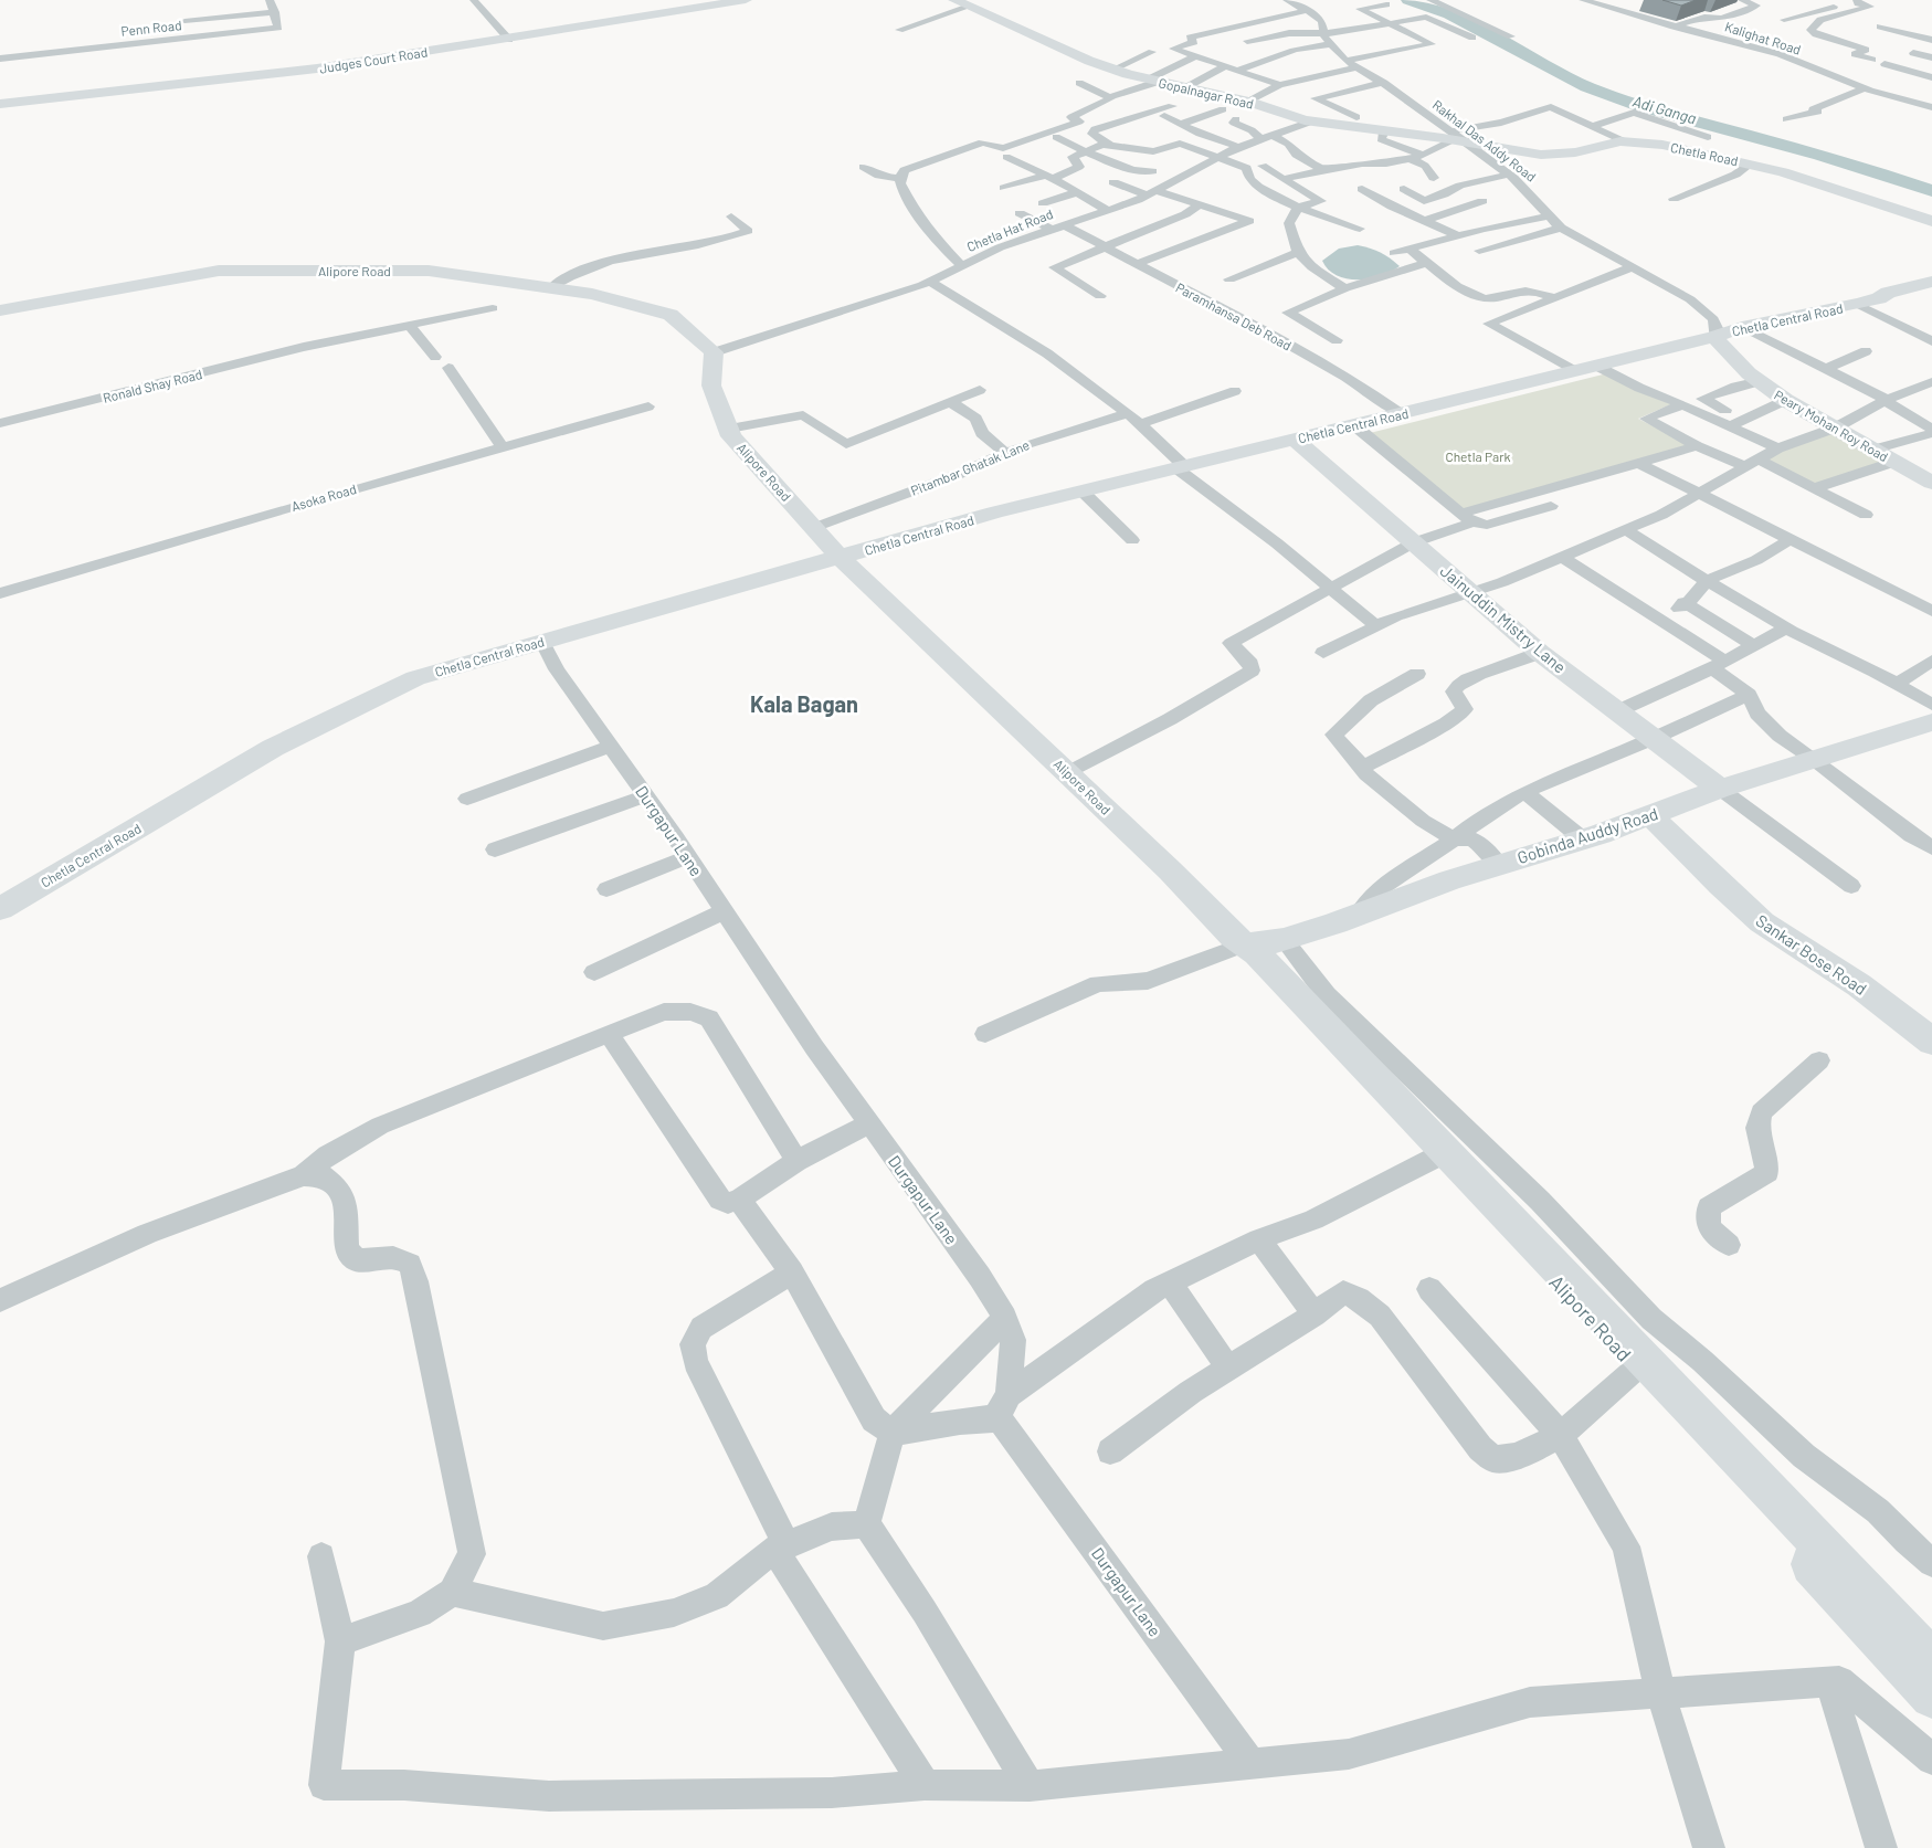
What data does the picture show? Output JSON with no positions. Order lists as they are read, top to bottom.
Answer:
{
  "streets": {
    "main road": [
      "Judges Court Road",
      "Gopalnagar Road",
      "Chetla Road",
      "Alipore Road",
      "Chetla Central Road",
      "Peary Mohan Roy Road",
      "Jainuddin Mistry Lane",
      "Gobinda Auddy Road",
      "Sankar Bose Road"
    ],
    "street": [
      "Penn Road",
      "Kalighat Road",
      "Rakhal Das Addy Road",
      "Chetla Hat Road",
      "Paramhansa Deb Road",
      "Ronald Shay Road",
      "Pitambar Ghatak Lane",
      "Asoka Road",
      "Durgapur Lane"
    ]
  },
  "crossings": [
    ["Gopalnagar Road", "Rakhal Das Addy Road"],
    ["Gopalnagar Road", "Chetla Road"],
    ["Gopalnagar Road", "Chetla Hat Road"],
    ["Rakhal Das Addy Road", "Chetla Road"],
    ["Rakhal Das Addy Road", "Chetla Central Road"],
    ["Rakhal Das Addy Road", "Peary Mohan Roy Road"],
    ["Chetla Hat Road", "Alipore Road"],
    ["Chetla Hat Road", "Paramhansa Deb Road"],
    ["Alipore Road", "Chetla Central Road"],
    ["Alipore Road", "Pitambar Ghatak Lane"],
    ["Alipore Road", "Gobinda Auddy Road"],
    ["Paramhansa Deb Road", "Chetla Central Road"],
    ["Chetla Central Road", "Peary Mohan Roy Road"],
    ["Chetla Central Road", "Jainuddin Mistry Lane"],
    ["Chetla Central Road", "Durgapur Lane"],
    ["Jainuddin Mistry Lane", "Gobinda Auddy Road"],
    ["Gobinda Auddy Road", "Sankar Bose Road"]
  ],
  "districts": ["Kala Bagan"],
  "water": ["Adi Ganga"],
  "parks": ["Chetla Park"]
}
